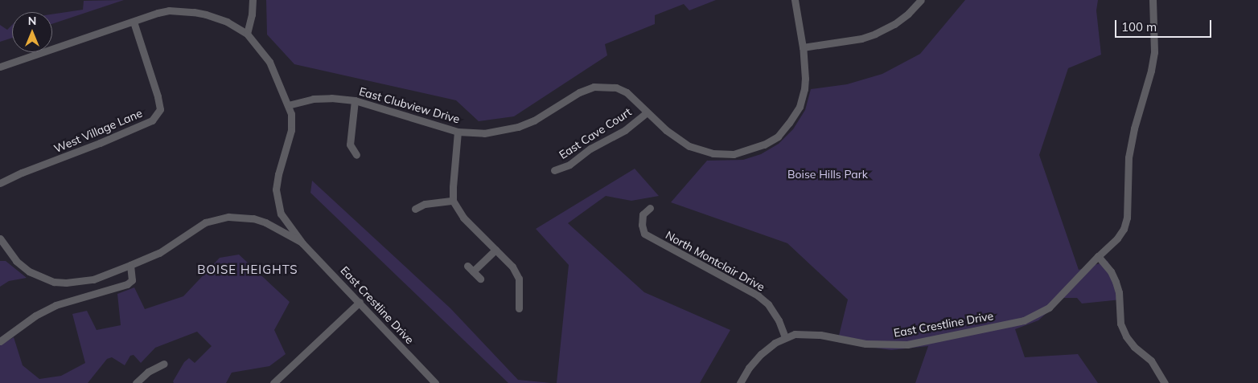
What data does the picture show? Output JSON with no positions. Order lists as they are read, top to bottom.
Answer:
{
  "streets": {
    "street": [
      "East Clubview Drive",
      "West Village Lane",
      "East Cave Court",
      "North Montclair Drive",
      "East Crestline Drive"
    ]
  },
  "crossings": [
    ["East Clubview Drive", "East Cave Court"],
    ["North Montclair Drive", "East Crestline Drive"]
  ],
  "districts": ["BOISE HEIGHTS"],
  "parks": ["Boise Hills Park"],
  "scale_bar": "100 m",
  "north": "top"
}
